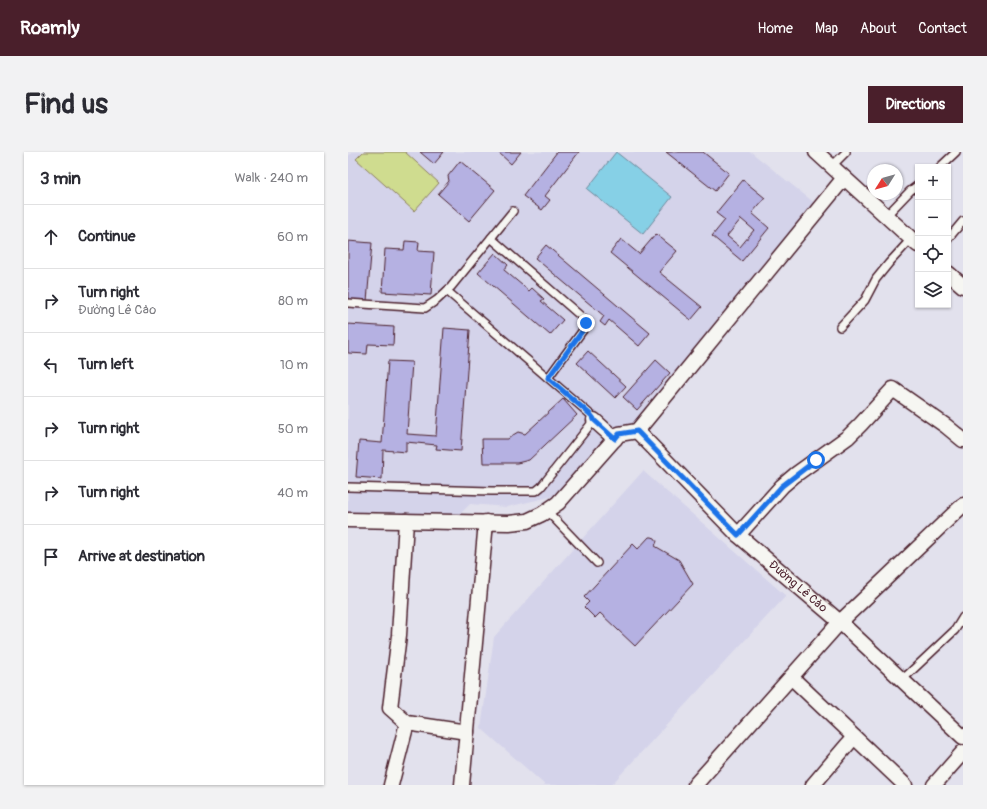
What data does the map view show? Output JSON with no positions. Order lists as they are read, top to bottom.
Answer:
{
  "streets": {
    "street": ["Đường Lê Cảo"]
  },
  "north": "bottom left",
  "page": {
    "header": "Roamly",
    "nav": [
      "Home",
      "Map",
      "About",
      "Contact"
    ],
    "buttons": "Directions",
    "title": "Find us",
    "heading": ["3 min", "Walk · 240 m"],
    "map_buttons": ["+", "−"],
    "list": [
      ["Continue", "60 m"],
      ["Turn right", "Đường Lê Cảo", "80 m"],
      ["Turn left", "10 m"],
      ["Turn right", "50 m"],
      ["Turn right", "40 m"],
      "Arrive at destination"
    ]
  }
}
